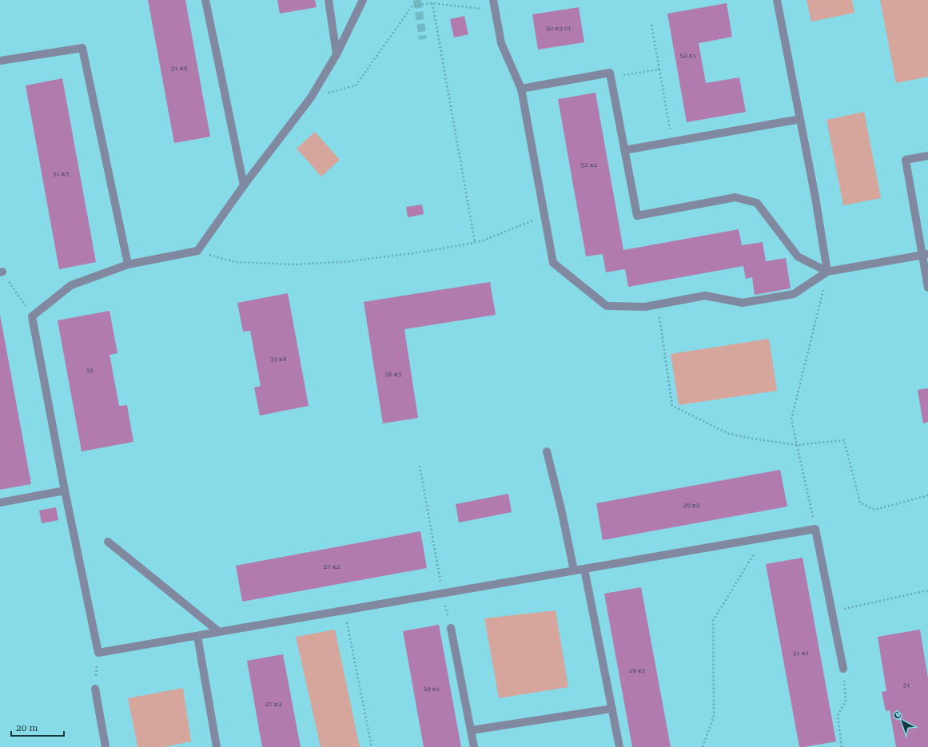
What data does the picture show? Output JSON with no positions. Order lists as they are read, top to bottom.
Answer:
{
  "house_numbers": [
    "50 к3 с1",
    "52 к1",
    "31 к4",
    "52 к2",
    "31 к3",
    "33 к4",
    "33",
    "56 к3",
    "29 к2",
    "27 к2",
    "31 к1",
    "29 к3",
    "31",
    "29 к1",
    "27 к3"
  ],
  "scale_bar": "20 m",
  "north": "top left"
}
